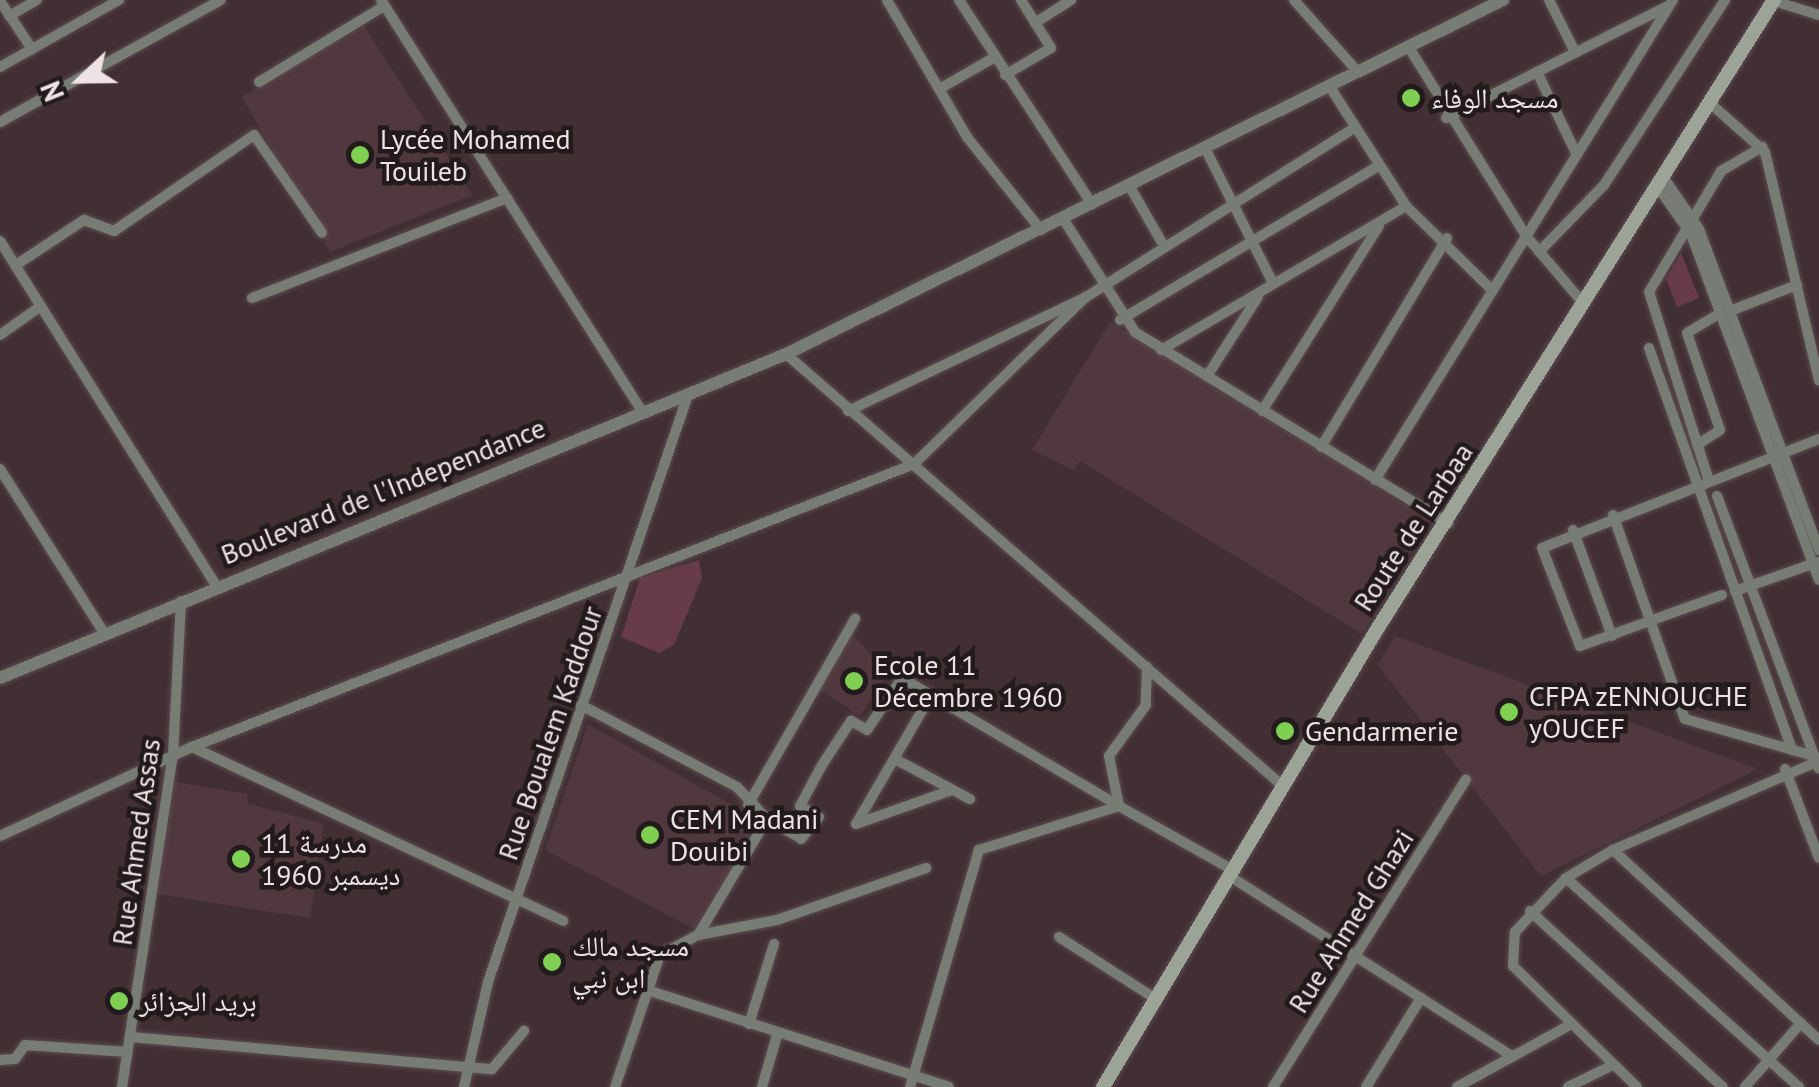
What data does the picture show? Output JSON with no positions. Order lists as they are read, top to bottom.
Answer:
{
  "streets": {
    "main road": ["Route de Larbaa"],
    "street": [
      "Boulevard de l'Independance",
      "Rue Boualem Kaddour",
      "Rue Ahmed Assas",
      "Rue Ahmed Ghazi"
    ]
  },
  "crossings": [
    ["Boulevard de l'Independance", "Rue Boualem Kaddour"],
    ["Boulevard de l'Independance", "Rue Ahmed Assas"]
  ],
  "places": [
    "مسجد الوفاء",
    "Lycée Mohamed Touileb",
    "Ecole 11 Décembre 1960",
    "CFPA zENNOUCHE yOUCEF",
    "Gendarmerie",
    "CEM Madani Douibi",
    "مدرسة 11 ديسمبر 1960",
    "مسجد مالك ابن نبي",
    "بريد الجزائر"
  ],
  "north": "left"
}
